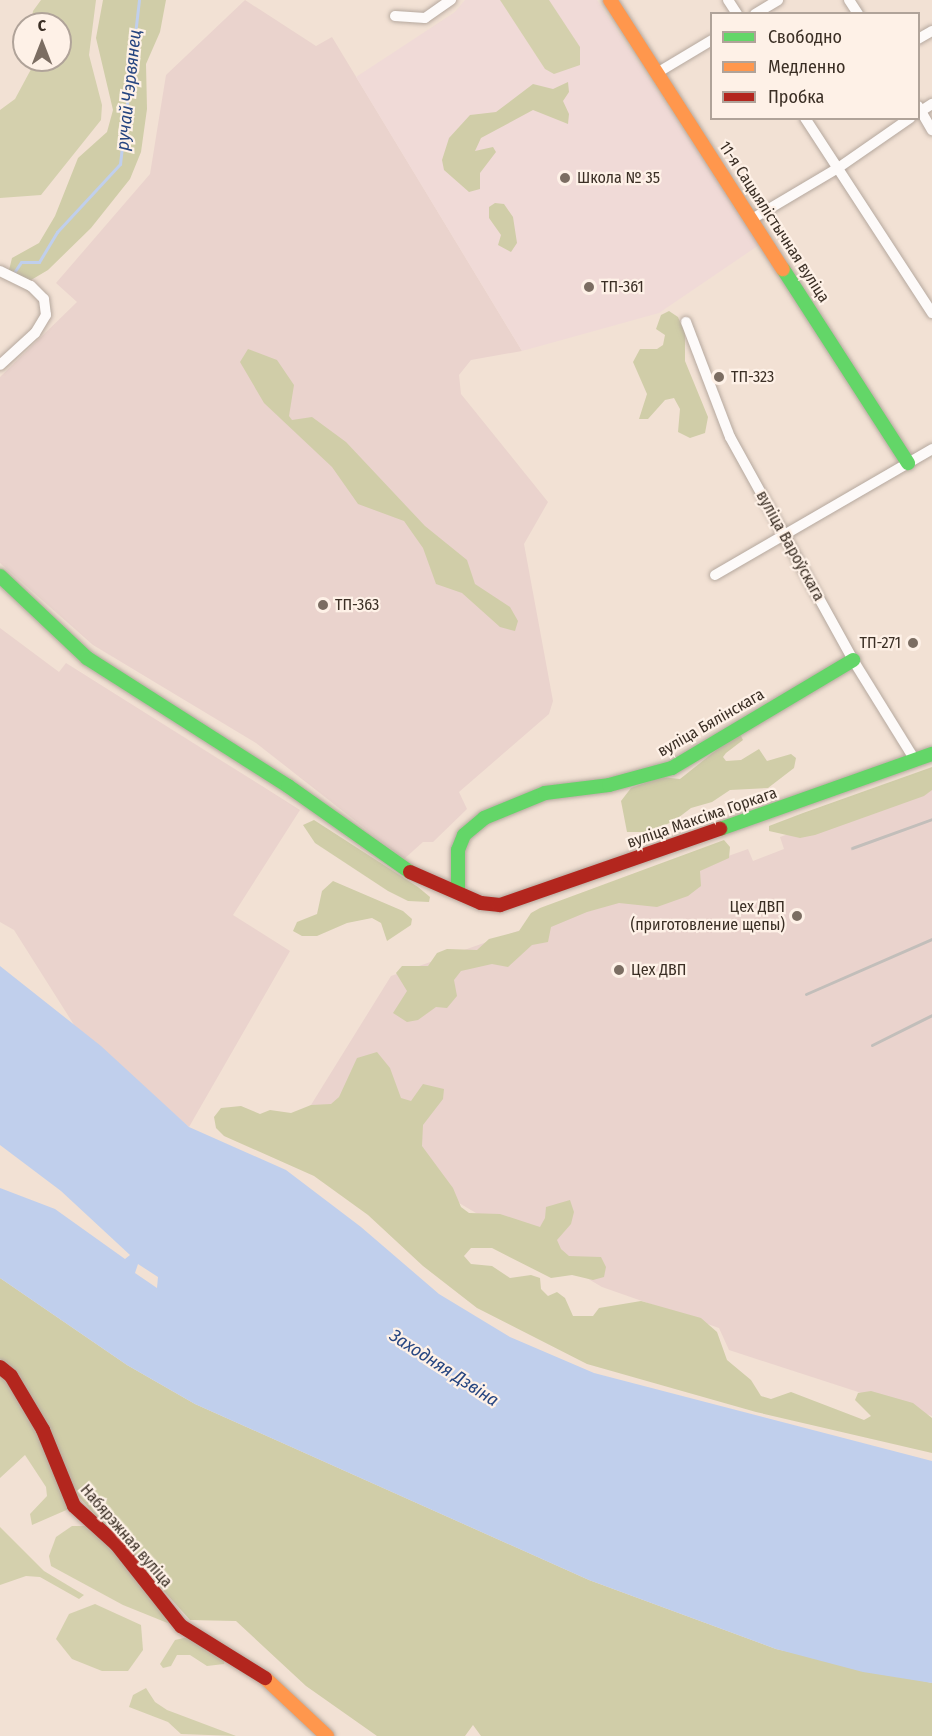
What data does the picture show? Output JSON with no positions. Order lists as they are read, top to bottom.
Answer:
{
  "streets": {
    "street": [
      "11-я Сацыялістычная вуліца",
      "вуліца Вароўскага",
      "вуліца Бялінскага",
      "вуліца Максіма Горкага",
      "Набярэжная вуліца"
    ]
  },
  "crossings": [
    ["вуліца Вароўскага", "вуліца Бялінскага"],
    ["вуліца Вароўскага", "вуліца Максіма Горкага"],
    ["вуліца Бялінскага", "вуліца Максіма Горкага"]
  ],
  "water": ["ручай Чэрвянец", "Заходняя Дзвіна"],
  "places": [
    "Школа № 35",
    "ТП-361",
    "ТП-323",
    "ТП-363",
    "ТП-271",
    "Цех ДВП (приготовление щепы)",
    "Цех ДВП"
  ],
  "legend": ["Свободно", "Медленно", "Пробка"],
  "north": "top"
}
